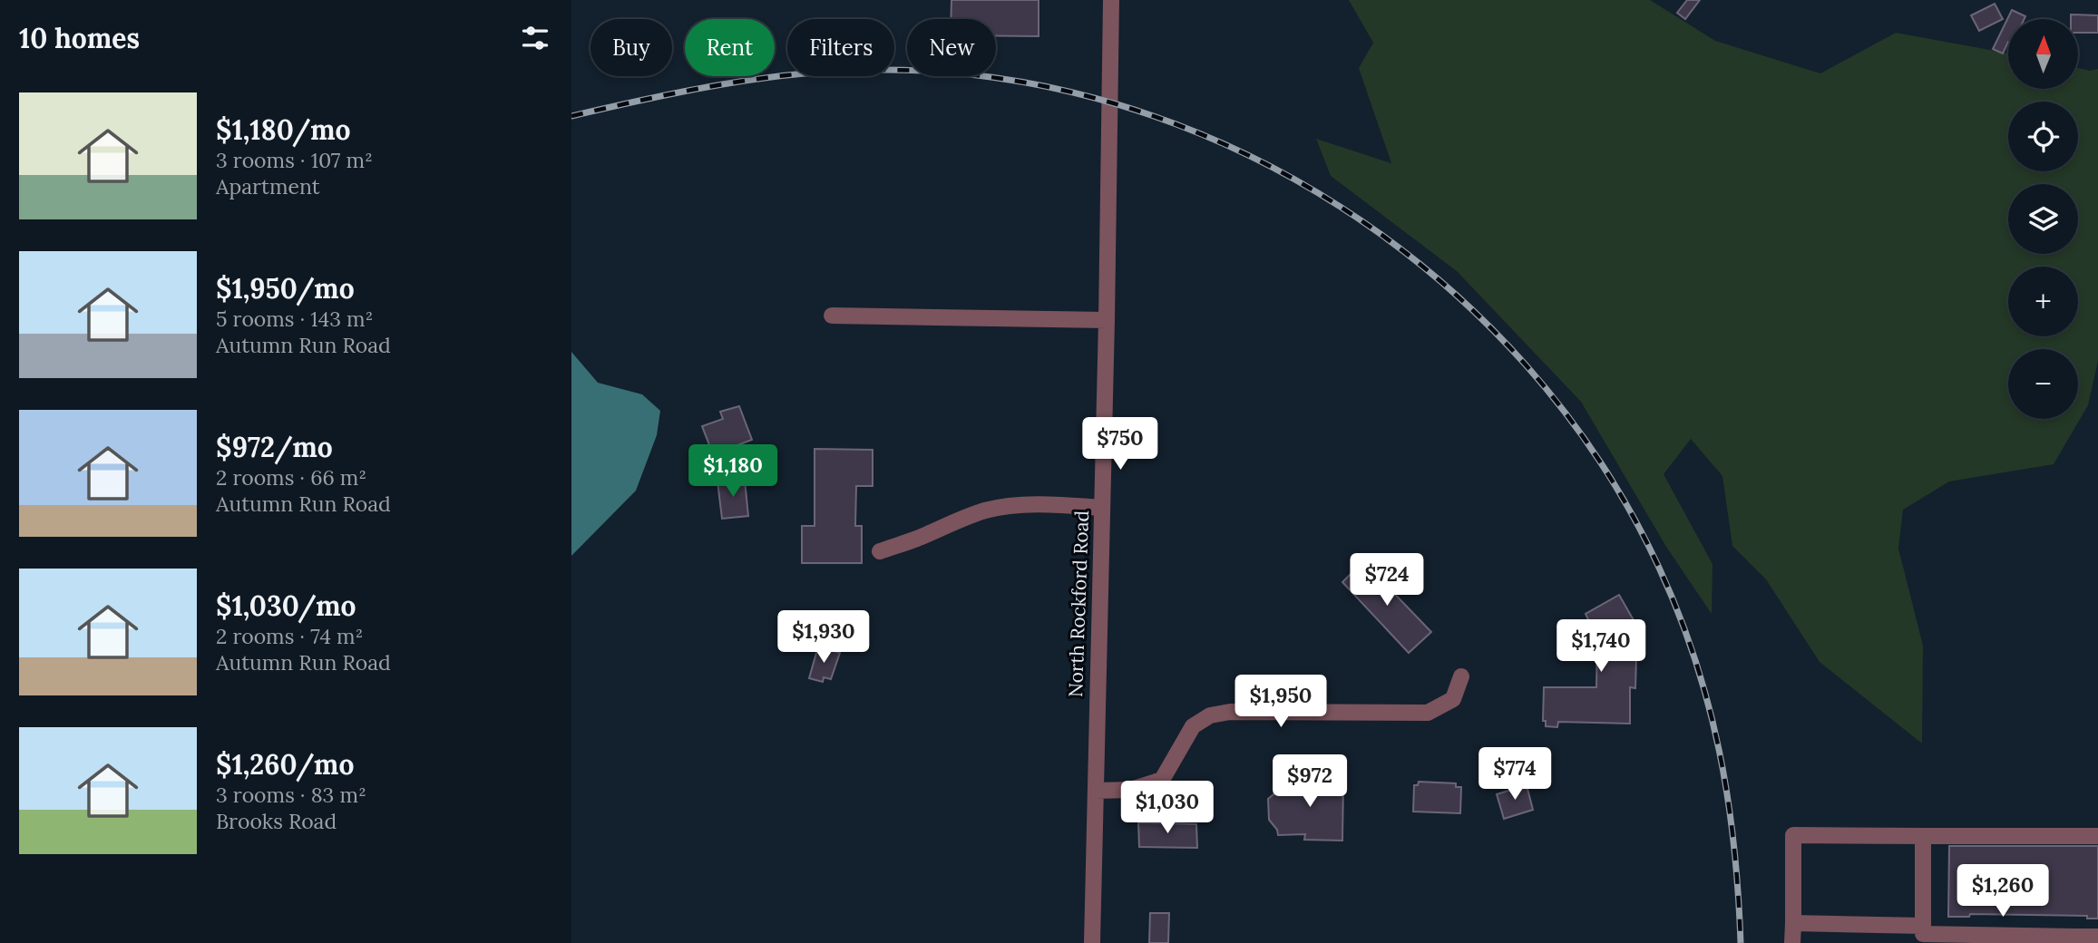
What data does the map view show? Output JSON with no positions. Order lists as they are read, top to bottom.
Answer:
{
  "streets": {
    "street": ["North Rockford Road"]
  },
  "north": "top",
  "page": {
    "heading": "10 homes",
    "map_buttons": ["+", "−"],
    "chip": [
      "Buy",
      "Rent",
      "Filters",
      "New"
    ],
    "list": [
      {
        "name": "$1,180/mo",
        "note": "3 rooms · 107 m² · Apartment"
      },
      {
        "name": "$1,950/mo",
        "note": "5 rooms · 143 m² · Autumn Run Road"
      },
      {
        "name": "$972/mo",
        "note": "2 rooms · 66 m² · Autumn Run Road"
      },
      {
        "name": "$1,030/mo",
        "note": "2 rooms · 74 m² · Autumn Run Road"
      },
      {
        "name": "$1,260/mo",
        "note": "3 rooms · 83 m² · Brooks Road"
      }
    ],
    "price": [
      "$750",
      "$1,180",
      "$724",
      "$1,930",
      "$1,740",
      "$1,950",
      "$774",
      "$972",
      "$1,030",
      "$1,260"
    ]
  }
}
